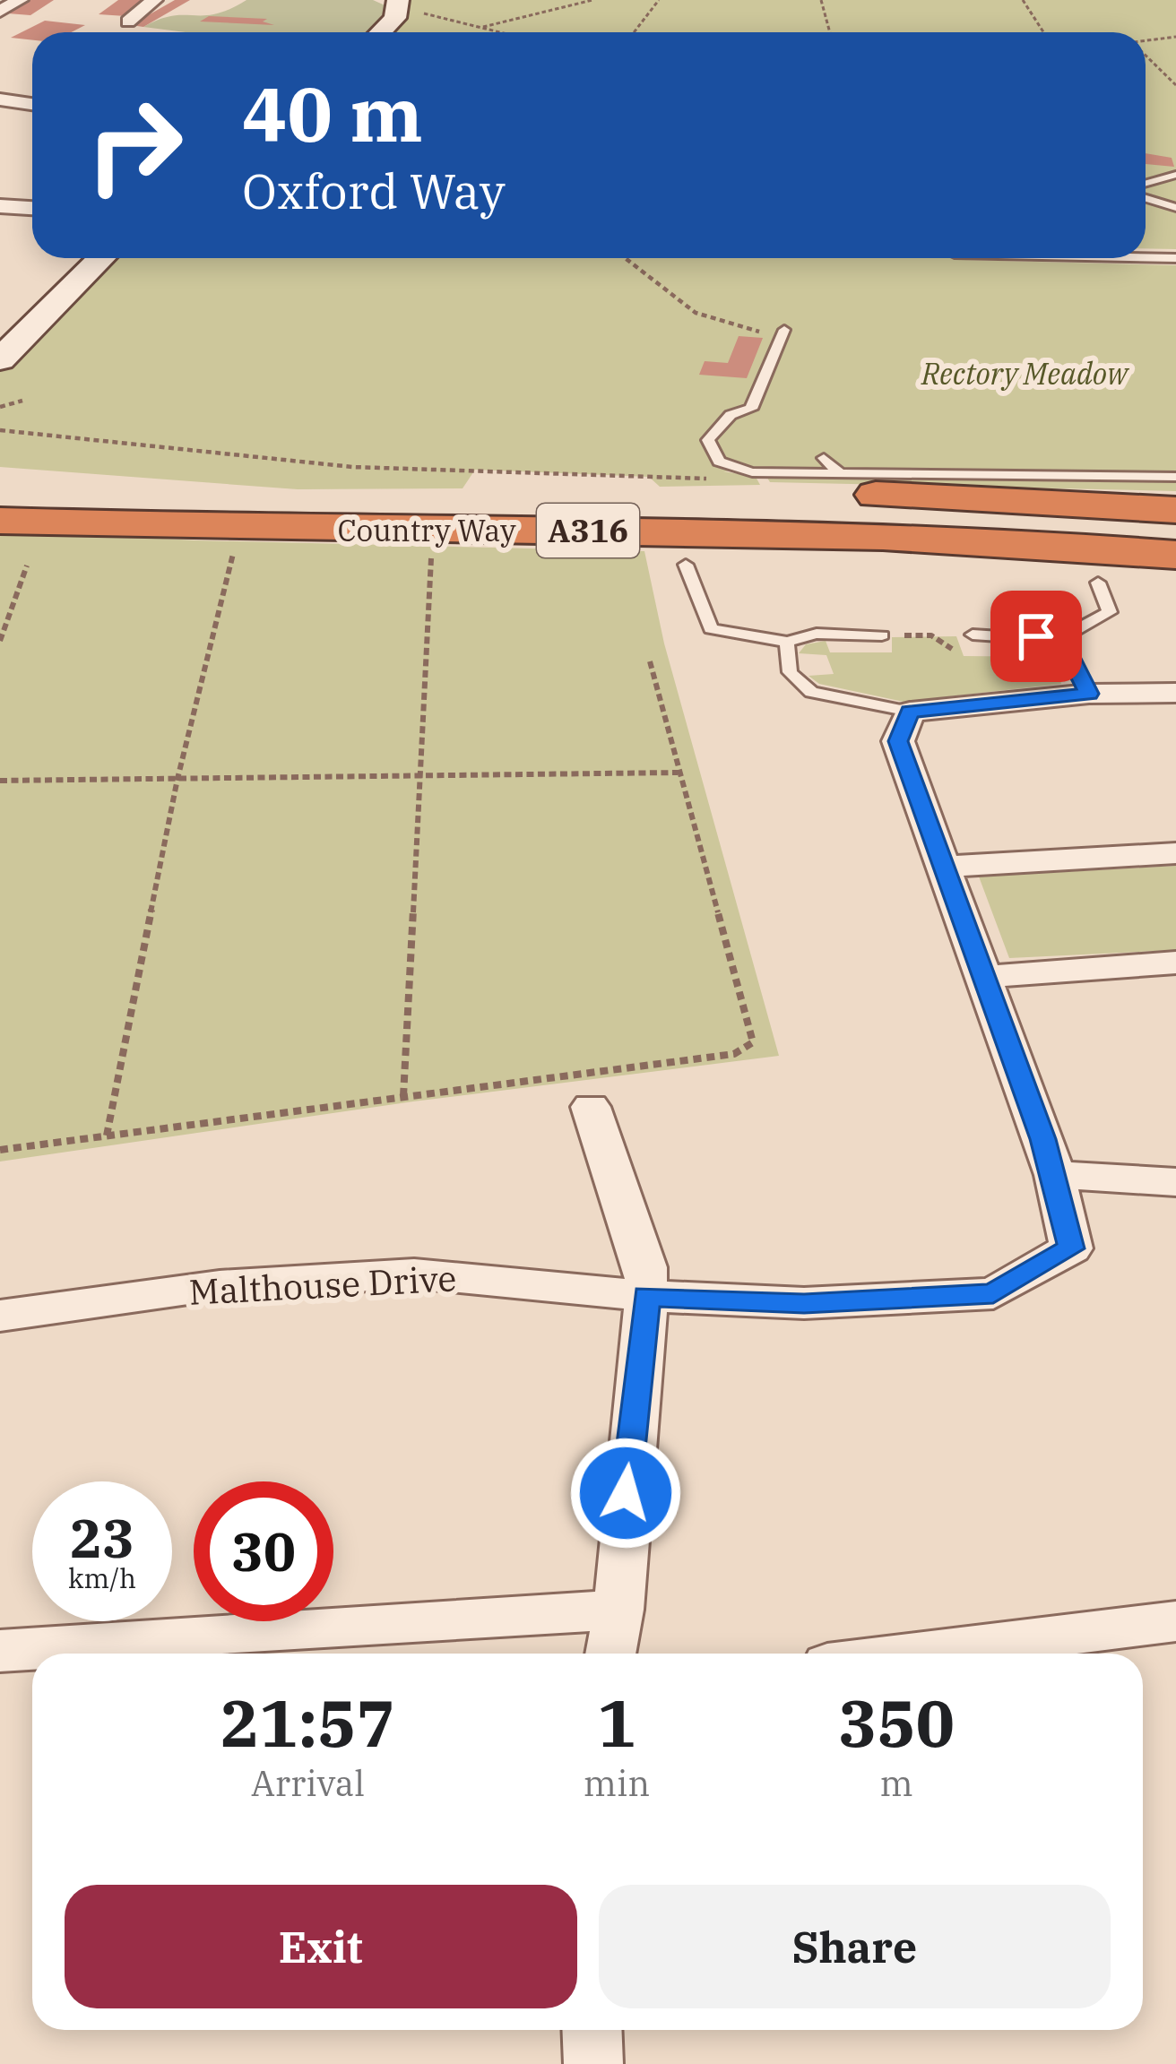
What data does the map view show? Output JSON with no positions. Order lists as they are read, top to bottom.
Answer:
{
  "streets": {
    "highway": ["Country Way", "A316"],
    "street": ["Malthouse Drive"]
  },
  "parks": ["Rectory Meadow"],
  "page": {
    "turn": ["40 m", "Oxford Way"],
    "speed": "23 km/h",
    "limit": "30",
    "eta": [
      "21:57",
      "Arrival",
      "1",
      "min",
      "350",
      "m"
    ],
    "buttons": ["Exit", "Share"]
  }
}
